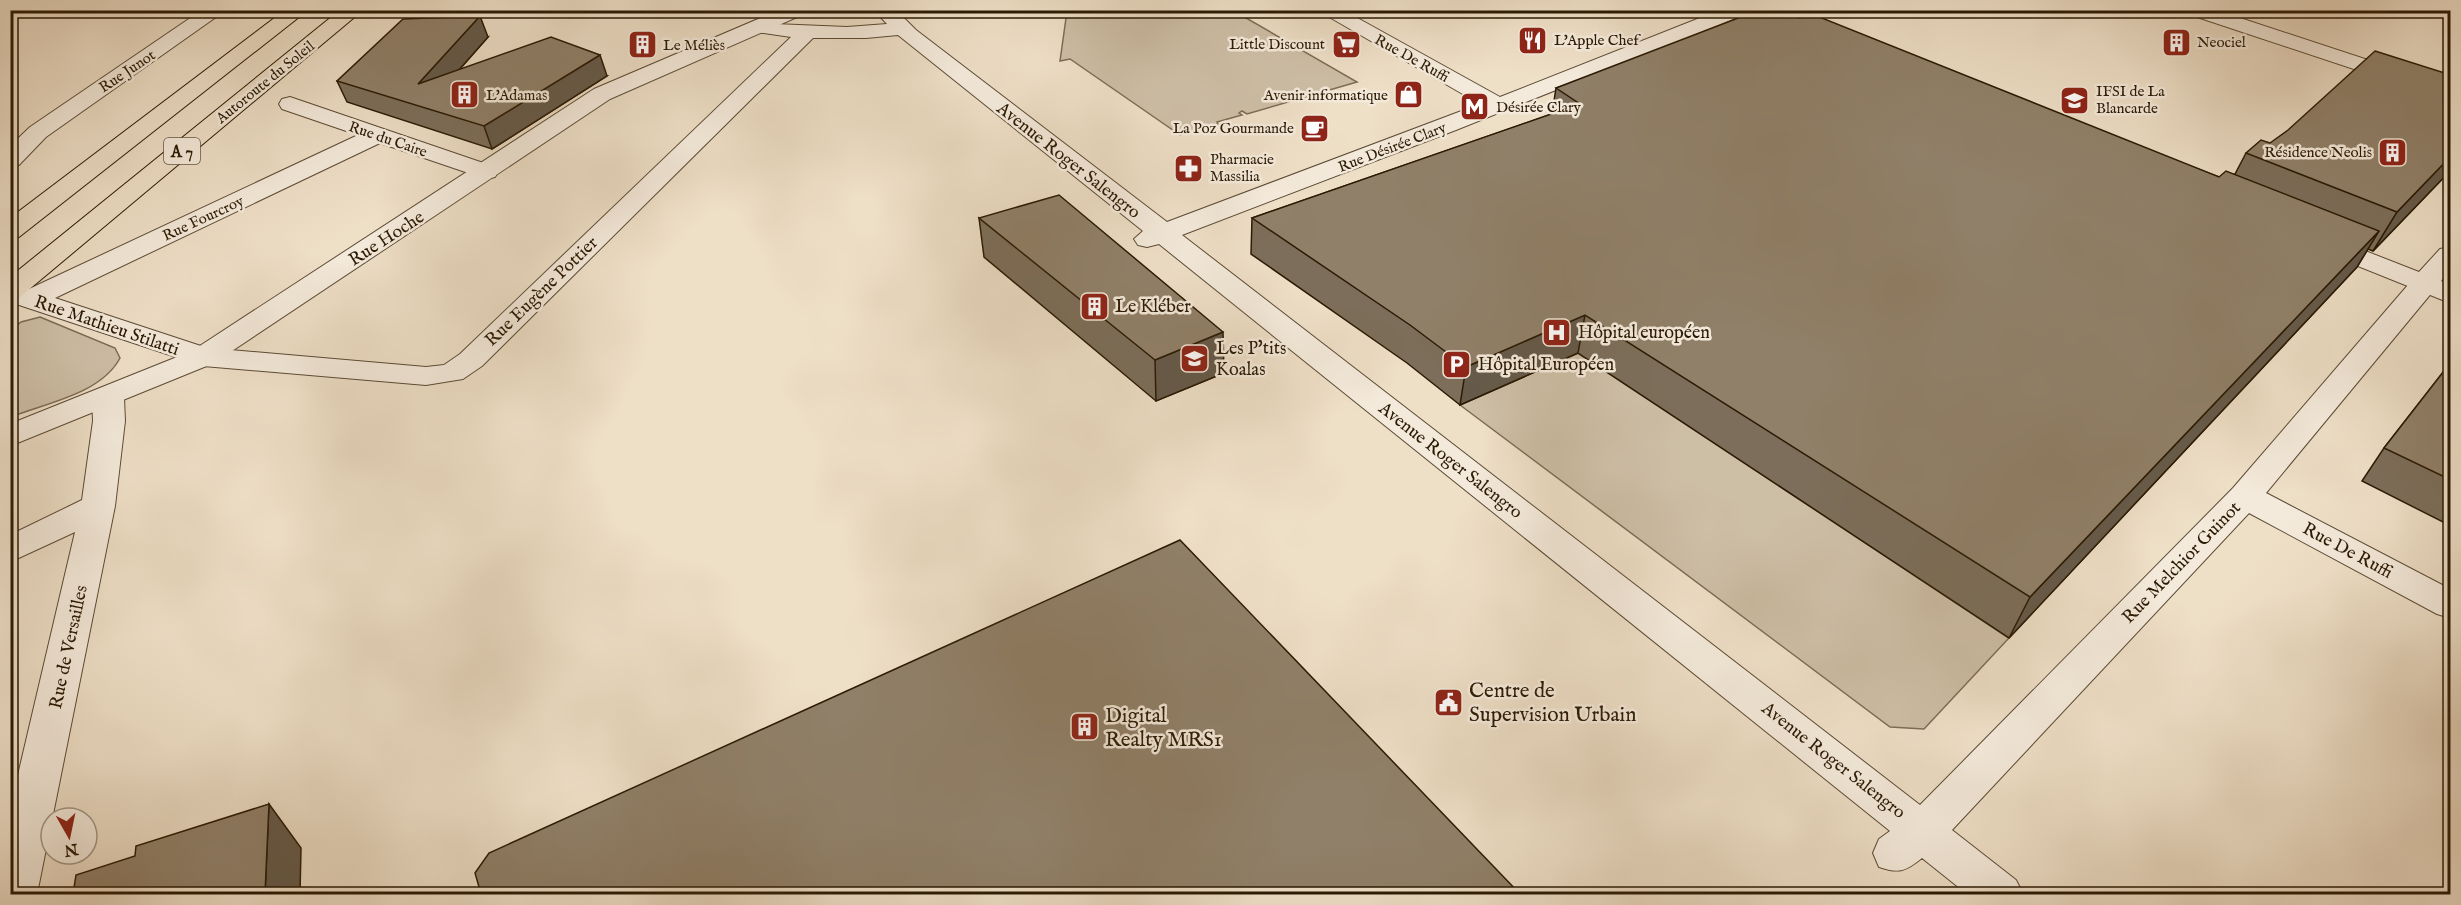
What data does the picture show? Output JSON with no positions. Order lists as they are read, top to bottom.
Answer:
{
  "streets": {
    "highway": ["Autoroute du Soleil", "A 7"],
    "street": [
      "Rue De Ruffi",
      "Rue Junot",
      "Rue du Caire",
      "Rue Désirée Clary",
      "Avenue Roger Salengro",
      "Rue Fourcroy",
      "Rue Hoche",
      "Rue Eugène Pottier",
      "Rue Mathieu Stilatti",
      "Rue Melchior Guinot",
      "Rue de Versailles"
    ]
  },
  "crossings": [
    ["Rue De Ruffi", "Rue Désirée Clary"],
    ["Rue De Ruffi", "Rue Melchior Guinot"],
    ["Autoroute du Soleil", "Rue Fourcroy"],
    ["Autoroute du Soleil", "Rue Mathieu Stilatti"],
    ["Rue du Caire", "Rue Fourcroy"],
    ["Rue du Caire", "Rue Hoche"],
    ["Rue Désirée Clary", "Avenue Roger Salengro"],
    ["Avenue Roger Salengro", "Rue Melchior Guinot"],
    ["Rue Fourcroy", "Rue Mathieu Stilatti"],
    ["Rue Hoche", "Rue Eugène Pottier"],
    ["Rue Hoche", "Rue Mathieu Stilatti"],
    ["Rue Hoche", "Rue de Versailles"],
    ["Rue Eugène Pottier", "Rue Mathieu Stilatti"]
  ],
  "places": {
    "restaurant": ["L'Apple Chef"],
    "building": [
      "Neociel",
      "Le Méliès",
      "L'Adamas",
      "Résidence Neolis",
      "Le Kléber",
      "Digital Realty MRS1"
    ],
    "supermarket": ["Little Discount"],
    "shop": ["Avenir informatique"],
    "school or university": ["IFSI de La Blancarde", "Les P'tits Koalas"],
    "metro station": ["Désirée Clary"],
    "cafe": ["La Poz Gourmande"],
    "pharmacy": ["Pharmacie Massilia"],
    "hospital": ["Hôpital européen"],
    "parking": ["Hôpital Européen"],
    "public building": ["Centre de Supervision Urbain"]
  },
  "north": "bottom"
}
